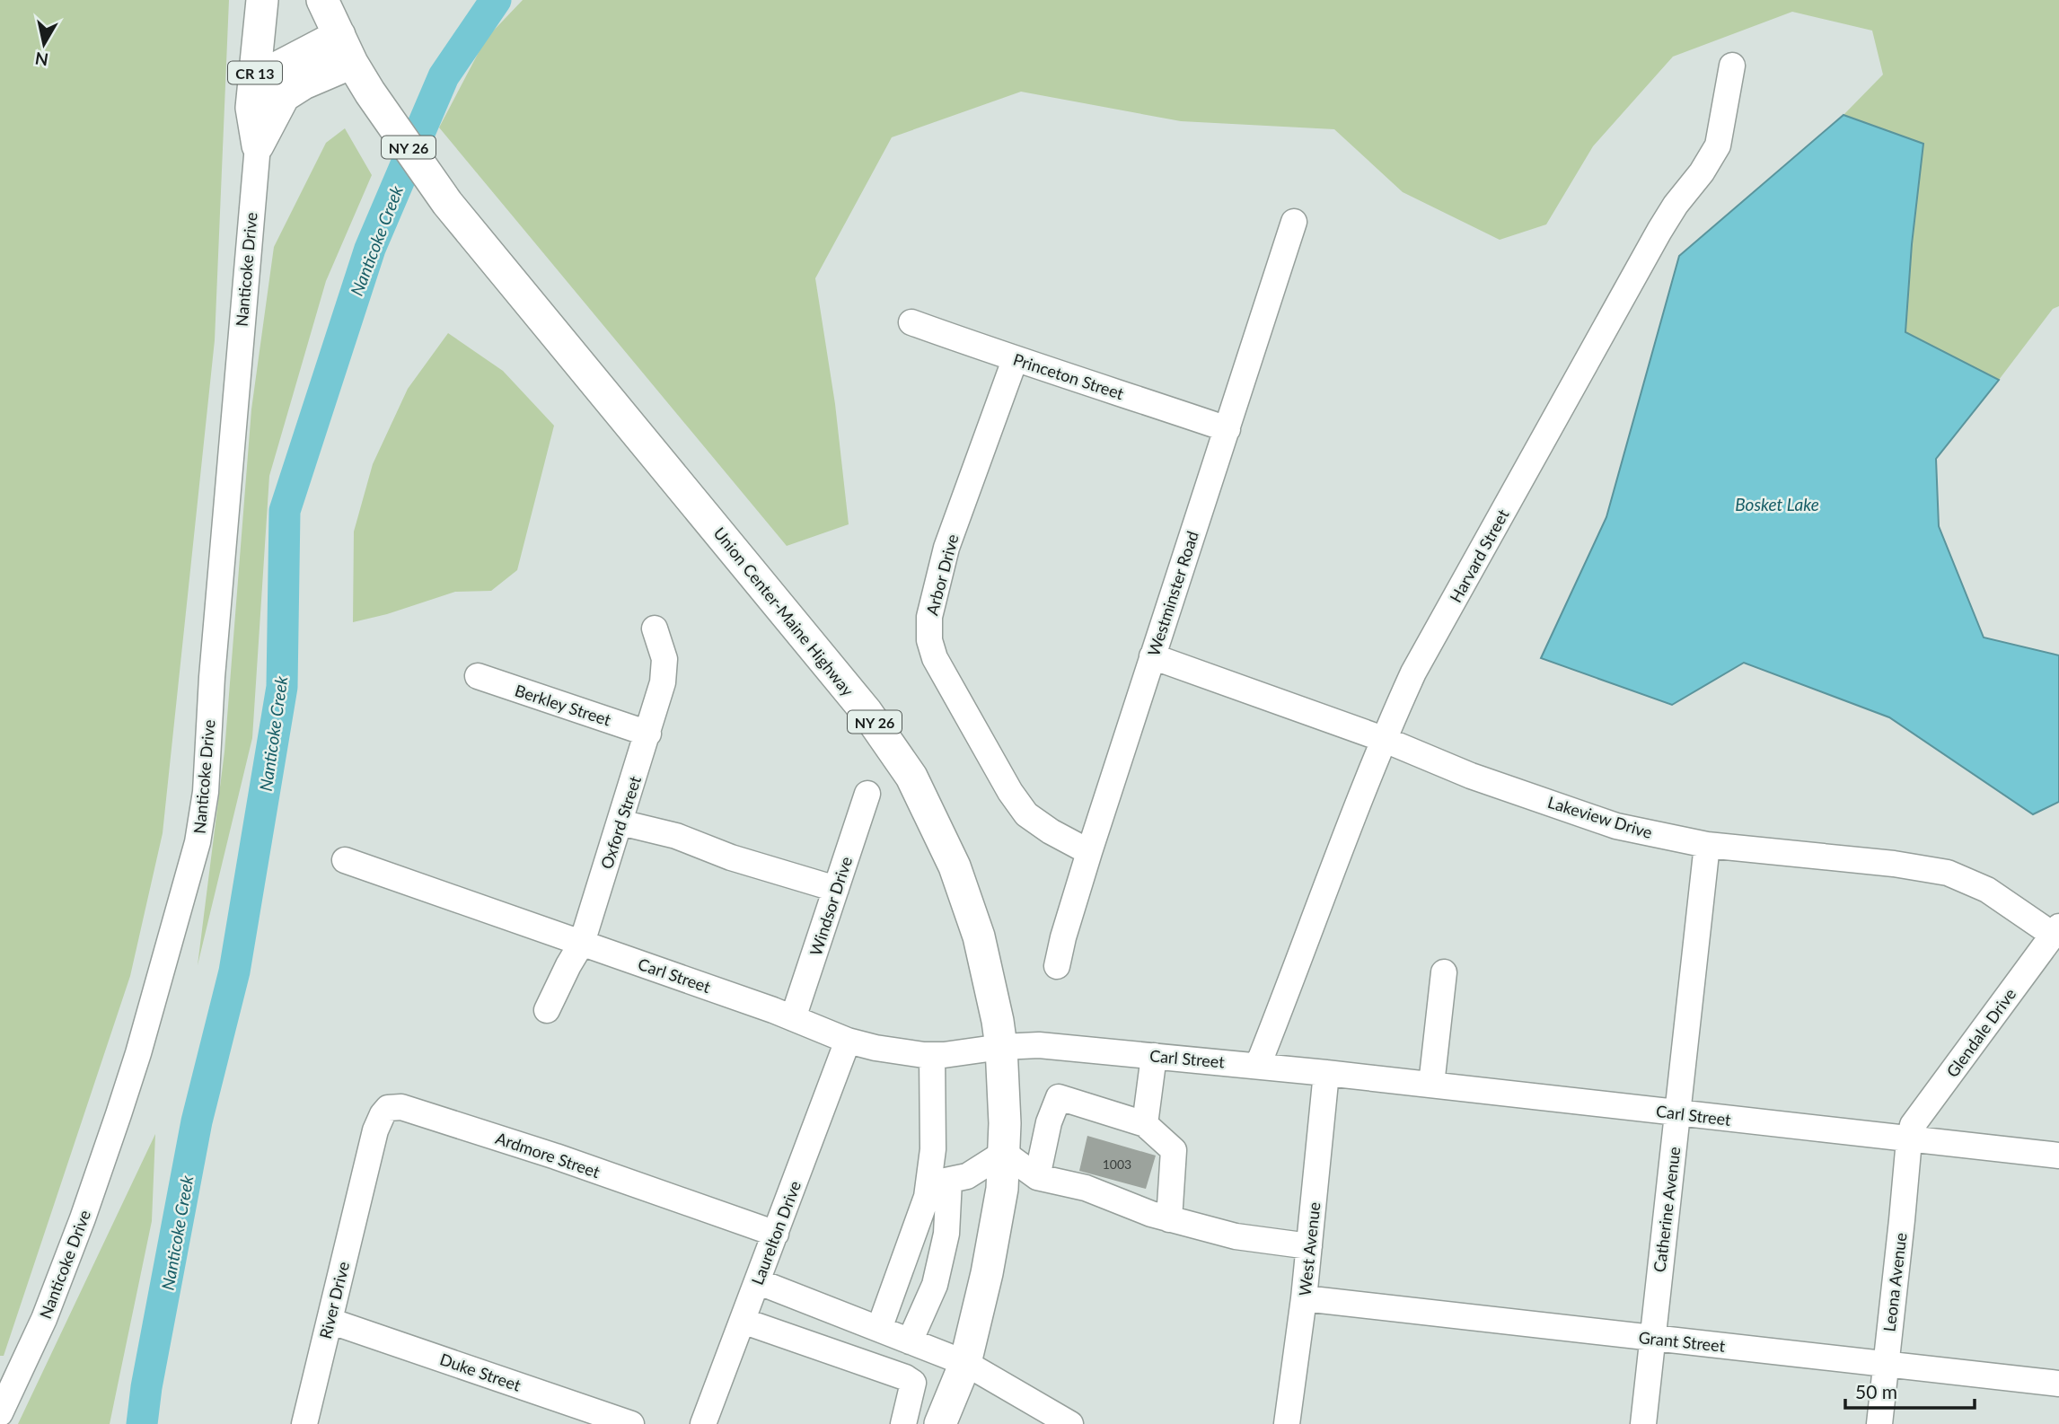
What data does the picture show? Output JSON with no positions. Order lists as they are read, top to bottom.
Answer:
{
  "streets": {
    "main road": ["CR 13", "NY 26", "Union Center-Maine Highway"],
    "street": [
      "Nanticoke Drive",
      "Princeton Street",
      "Harvard Street",
      "Arbor Drive",
      "Westminster Road",
      "Berkley Street",
      "Lakeview Drive",
      "Oxford Street",
      "Windsor Drive",
      "Carl Street",
      "Glendale Drive",
      "Ardmore Street",
      "Catherine Avenue",
      "Laurelton Drive",
      "West Avenue",
      "Leona Avenue",
      "River Drive",
      "Grant Street",
      "Duke Street"
    ]
  },
  "crossings": [
    ["CR 13", "Nanticoke Drive"],
    ["CR 13", "Union Center-Maine Highway"],
    ["Princeton Street", "Arbor Drive"],
    ["Princeton Street", "Westminster Road"],
    ["Harvard Street", "Lakeview Drive"],
    ["Harvard Street", "Carl Street"],
    ["Arbor Drive", "Westminster Road"],
    ["Westminster Road", "Lakeview Drive"],
    ["Union Center-Maine Highway", "Carl Street"],
    ["Berkley Street", "Oxford Street"],
    ["Lakeview Drive", "Glendale Drive"],
    ["Lakeview Drive", "Catherine Avenue"],
    ["Oxford Street", "Carl Street"],
    ["Windsor Drive", "Carl Street"],
    ["Carl Street", "Glendale Drive"],
    ["Carl Street", "Catherine Avenue"],
    ["Carl Street", "Laurelton Drive"],
    ["Carl Street", "West Avenue"],
    ["Carl Street", "Leona Avenue"],
    ["Glendale Drive", "Leona Avenue"],
    ["Ardmore Street", "Laurelton Drive"],
    ["Ardmore Street", "River Drive"],
    ["Catherine Avenue", "Grant Street"],
    ["West Avenue", "Grant Street"],
    ["Leona Avenue", "Grant Street"],
    ["River Drive", "Duke Street"]
  ],
  "water": ["Nanticoke Creek", "Bosket Lake"],
  "house_numbers": ["1003"],
  "scale_bar": "50 m",
  "north": "bottom"
}
